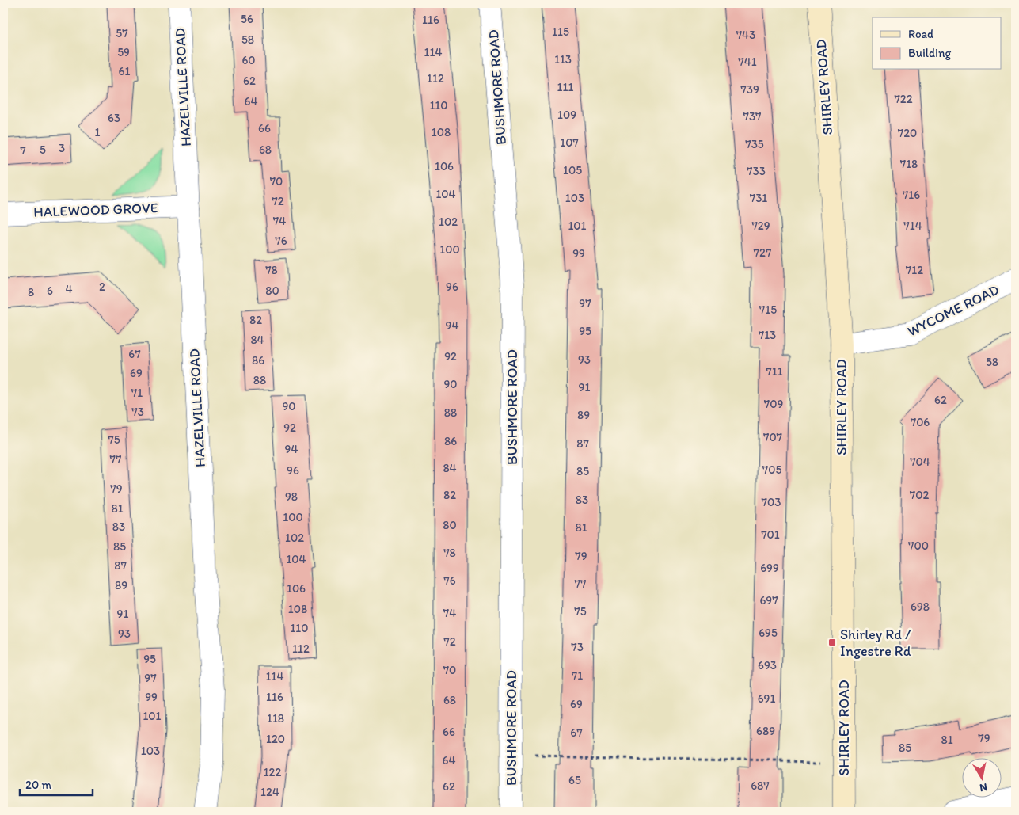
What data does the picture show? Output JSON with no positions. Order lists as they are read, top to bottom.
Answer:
{
  "streets": {
    "street": [
      "HAZELVILLE ROAD",
      "BUSHMORE ROAD",
      "SHIRLEY ROAD",
      "HALEWOOD GROVE",
      "WYCOME ROAD"
    ]
  },
  "crossings": [
    ["HAZELVILLE ROAD", "HALEWOOD GROVE"],
    ["SHIRLEY ROAD", "WYCOME ROAD"]
  ],
  "places": {
    "transit": ["Shirley Rd / Ingestre Rd"]
  },
  "house_numbers": [
    "56",
    "116",
    "115",
    "57",
    "743",
    "58",
    "59",
    "114",
    "113",
    "60",
    "741",
    "61",
    "112",
    "62",
    "111",
    "739",
    "722",
    "64",
    "110",
    "109",
    "737",
    "63",
    "66",
    "1",
    "108",
    "720",
    "107",
    "735",
    "3",
    "5",
    "68",
    "7",
    "718",
    "106",
    "105",
    "733",
    "70",
    "104",
    "716",
    "103",
    "731",
    "72",
    "74",
    "102",
    "101",
    "729",
    "714",
    "76",
    "100",
    "727",
    "99",
    "78",
    "712",
    "2",
    "96",
    "4",
    "6",
    "80",
    "8",
    "97",
    "715",
    "82",
    "94",
    "95",
    "713",
    "84",
    "67",
    "92",
    "93",
    "86",
    "58",
    "711",
    "69",
    "88",
    "90",
    "91",
    "71",
    "62",
    "709",
    "90",
    "73",
    "88",
    "89",
    "706",
    "92",
    "707",
    "75",
    "86",
    "87",
    "94",
    "77",
    "704",
    "84",
    "705",
    "96",
    "85",
    "79",
    "82",
    "702",
    "98",
    "83",
    "703",
    "81",
    "100",
    "80",
    "83",
    "81",
    "701",
    "102",
    "700",
    "85",
    "78",
    "79",
    "104",
    "87",
    "699",
    "76",
    "77",
    "89",
    "106",
    "697",
    "698",
    "108",
    "75",
    "74",
    "91",
    "110",
    "695",
    "93",
    "72",
    "73",
    "112",
    "95",
    "693",
    "70",
    "71",
    "114",
    "97",
    "99",
    "116",
    "691",
    "68",
    "69",
    "101",
    "118",
    "689",
    "66",
    "67",
    "79",
    "120",
    "81",
    "85",
    "103",
    "64",
    "122",
    "65",
    "687",
    "62",
    "124"
  ],
  "legend": ["Road", "Building"],
  "scale_bar": "20 m",
  "north": "bottom"
}
